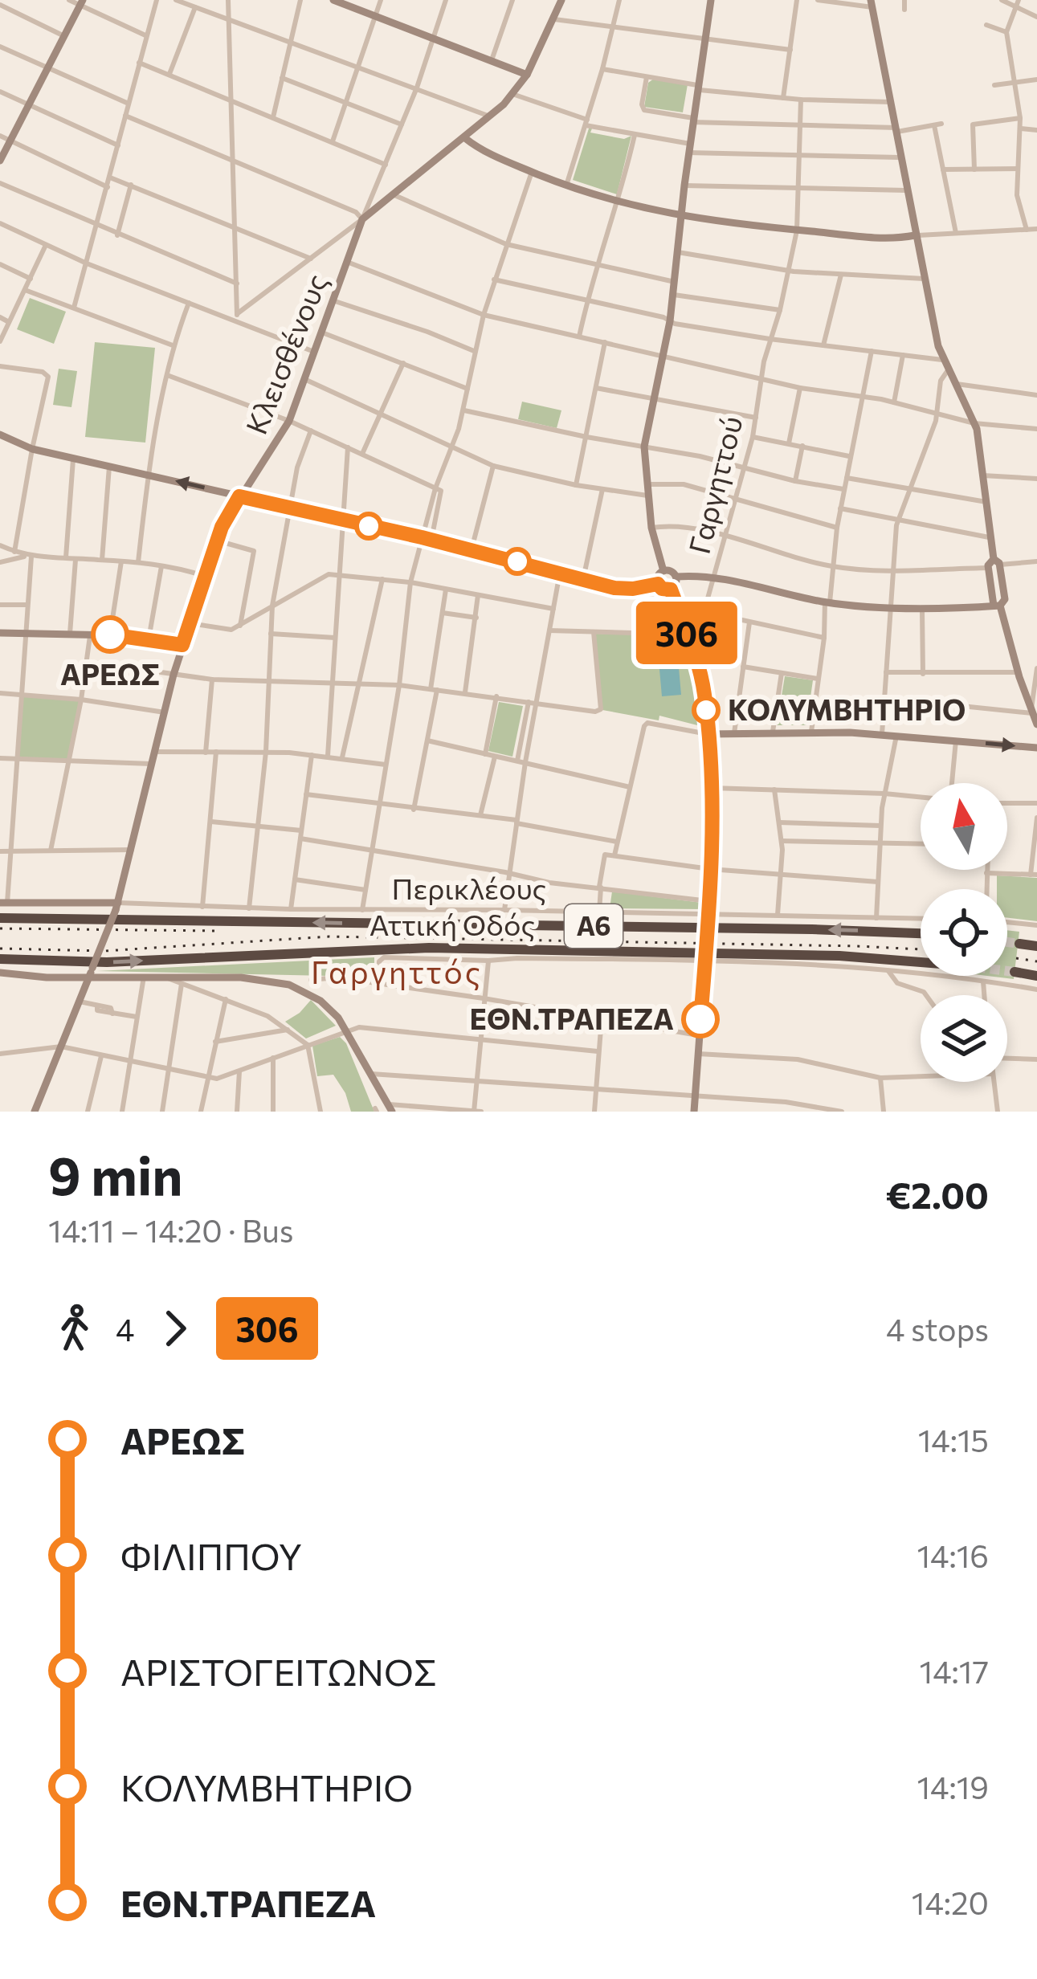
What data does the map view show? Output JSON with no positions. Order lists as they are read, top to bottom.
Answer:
{
  "streets": {
    "highway": ["Αττική Οδός", "Α6"],
    "street": ["Κλεισθένους", "Γαργηττού", "Περικλέους"]
  },
  "crossings": [
    ["Κλεισθένους", "Περικλέους"]
  ],
  "districts": ["Γαργηττός"],
  "places": ["ΑΡΕΩΣ", "ΚΟΛΥΜΒΗΤΗΡΙΟ", "ΕΘΝ.ΤΡΑΠΕΖΑ"],
  "lines": ["bus line 306"],
  "north": "top",
  "page": {
    "on_map": "306",
    "heading": ["9 min", "14:11 – 14:20 · Bus", "€2.00"],
    "legs": ["4", "306", "4 stops"],
    "list": [
      {
        "name": "ΑΡΕΩΣ",
        "value": "14:15"
      },
      {
        "name": "ΦΙΛΙΠΠΟΥ",
        "value": "14:16"
      },
      {
        "name": "ΑΡΙΣΤΟΓΕΙΤΩΝΟΣ",
        "value": "14:17"
      },
      {
        "name": "ΚΟΛΥΜΒΗΤΗΡΙΟ",
        "value": "14:19"
      },
      {
        "name": "ΕΘΝ.ΤΡΑΠΕΖΑ",
        "value": "14:20"
      }
    ]
  }
}
